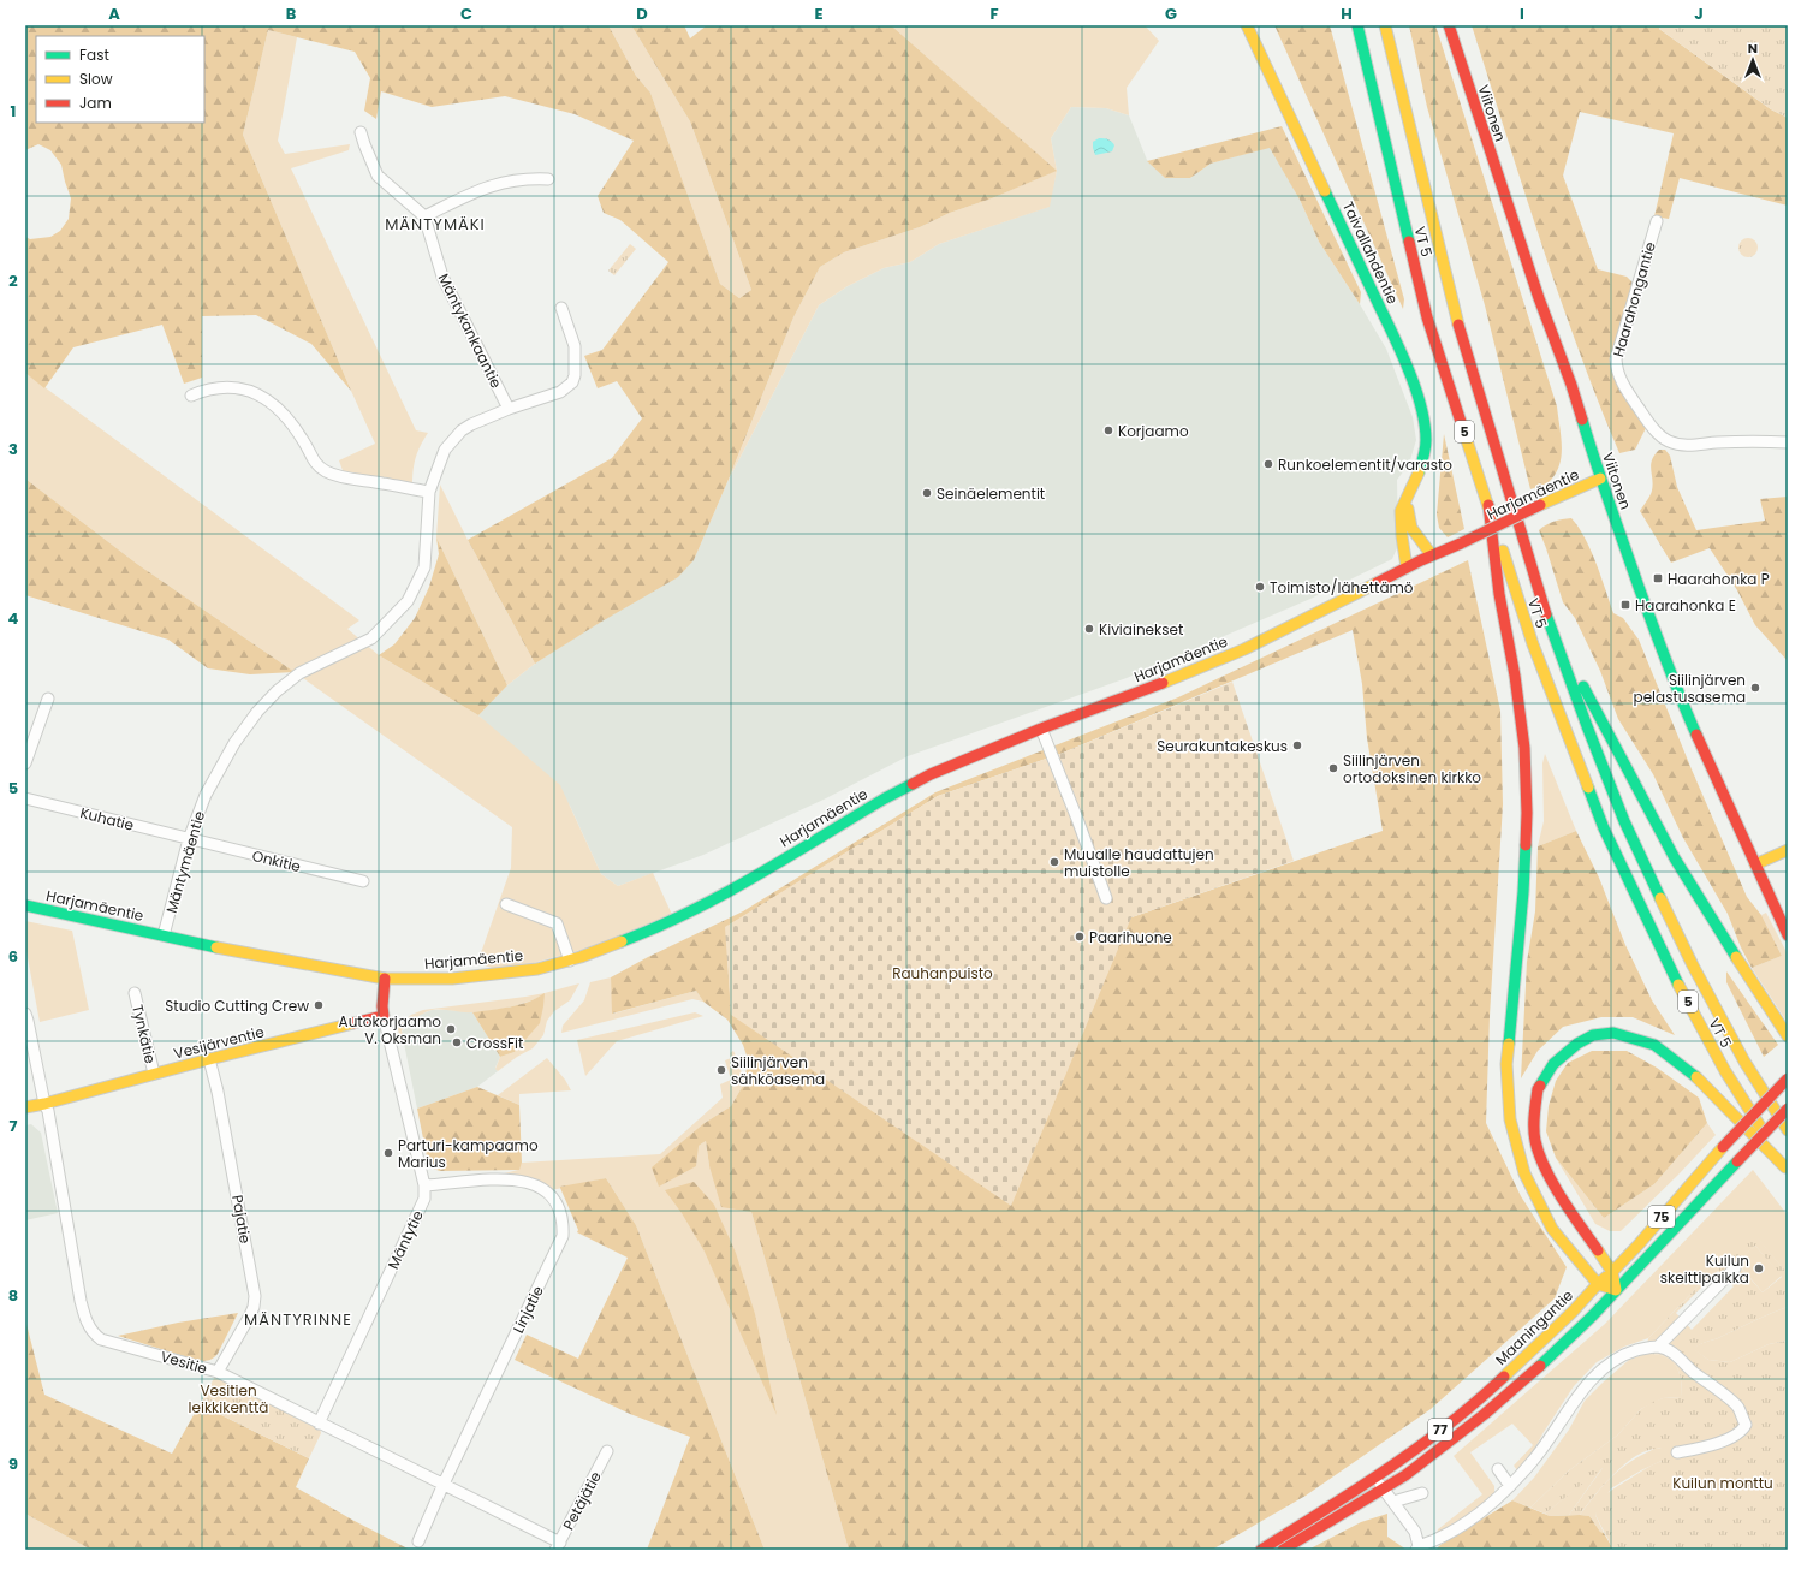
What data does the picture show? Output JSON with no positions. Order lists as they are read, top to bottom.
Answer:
{
  "streets": {
    "main road": [
      "Viitonen",
      "VT 5",
      "Taivallahdentie",
      "5",
      "Harjamäentie",
      "Vesijärventie",
      "75",
      "Maaningantie",
      "77"
    ],
    "street": [
      "Haarahongantie",
      "Mäntykankaantie",
      "Kuhatie",
      "Onkitie",
      "Mäntymäentie",
      "Tynkätie",
      "Pajatie",
      "Mäntytie",
      "Linjatie",
      "Vesitie",
      "Petäjätie"
    ]
  },
  "crossings": [
    ["Viitonen", "Harjamäentie"],
    ["Taivallahdentie", "Harjamäentie"],
    ["Mäntykankaantie", "Mäntymäentie"],
    ["Harjamäentie", "Mäntymäentie"],
    ["Kuhatie", "Onkitie"],
    ["Kuhatie", "Mäntymäentie"],
    ["Onkitie", "Mäntymäentie"],
    ["Tynkätie", "Vesijärventie"],
    ["Vesijärventie", "Pajatie"],
    ["Vesijärventie", "Mäntytie"],
    ["Vesijärventie", "Vesitie"],
    ["Pajatie", "Vesitie"],
    ["Mäntytie", "Linjatie"],
    ["Mäntytie", "Vesitie"],
    ["Linjatie", "Vesitie"],
    ["Vesitie", "Petäjätie"]
  ],
  "districts": ["MÄNTYMÄKI", "MÄNTYRINNE"],
  "parks": ["Rauhanpuisto", "Vesitien leikkikenttä", "Kuilun monttu"],
  "places": {
    "other": [
      "Korjaamo",
      "Runkoelementit/varasto",
      "Seinäelementit",
      "Toimisto/lähettämö",
      "Kiviainekset",
      "Siilinjärven pelastusasema",
      "Seurakuntakeskus",
      "Siilinjärven ortodoksinen kirkko",
      "Muualle haudattujen muistolle",
      "Paarihuone",
      "Studio Cutting Crew",
      "Autokorjaamo V. Oksman",
      "CrossFit",
      "Siilinjärven sähköasema",
      "Parturi-kampaamo Marius",
      "Kuilun skeittipaikka"
    ],
    "transit": ["Haarahonka P", "Haarahonka E"]
  },
  "legend": ["Fast", "Slow", "Jam"],
  "north": "top",
  "grid": {
    "columns": [
      "A",
      "B",
      "C",
      "D",
      "E",
      "F",
      "G",
      "H",
      "I",
      "J"
    ],
    "rows": [
      "1",
      "2",
      "3",
      "4",
      "5",
      "6",
      "7",
      "8",
      "9"
    ]
  }
}
